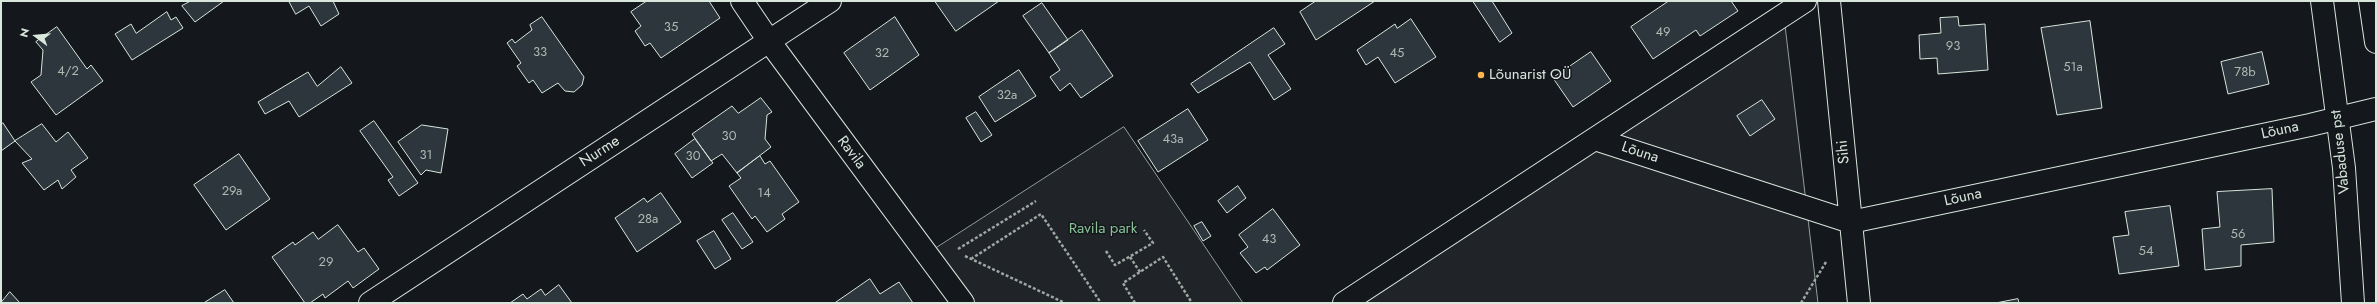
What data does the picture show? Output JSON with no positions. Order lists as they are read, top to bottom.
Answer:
{
  "streets": {
    "main road": [
      "Lõuna",
      "Nurme",
      "Sihi",
      "Vabaduse pst",
      "Ravila"
    ]
  },
  "crossings": [
    ["Lõuna", "Sihi"],
    ["Lõuna", "Vabaduse pst"],
    ["Nurme", "Ravila"]
  ],
  "parks": ["Ravila park"],
  "places": ["Lõunarist OÜ"],
  "house_numbers": [
    "35",
    "49",
    "93",
    "33",
    "32",
    "45",
    "51a",
    "4/2",
    "78b",
    "32a",
    "30",
    "43a",
    "31",
    "30",
    "29a",
    "14",
    "28a",
    "56",
    "43",
    "54",
    "29"
  ],
  "north": "left"
}
